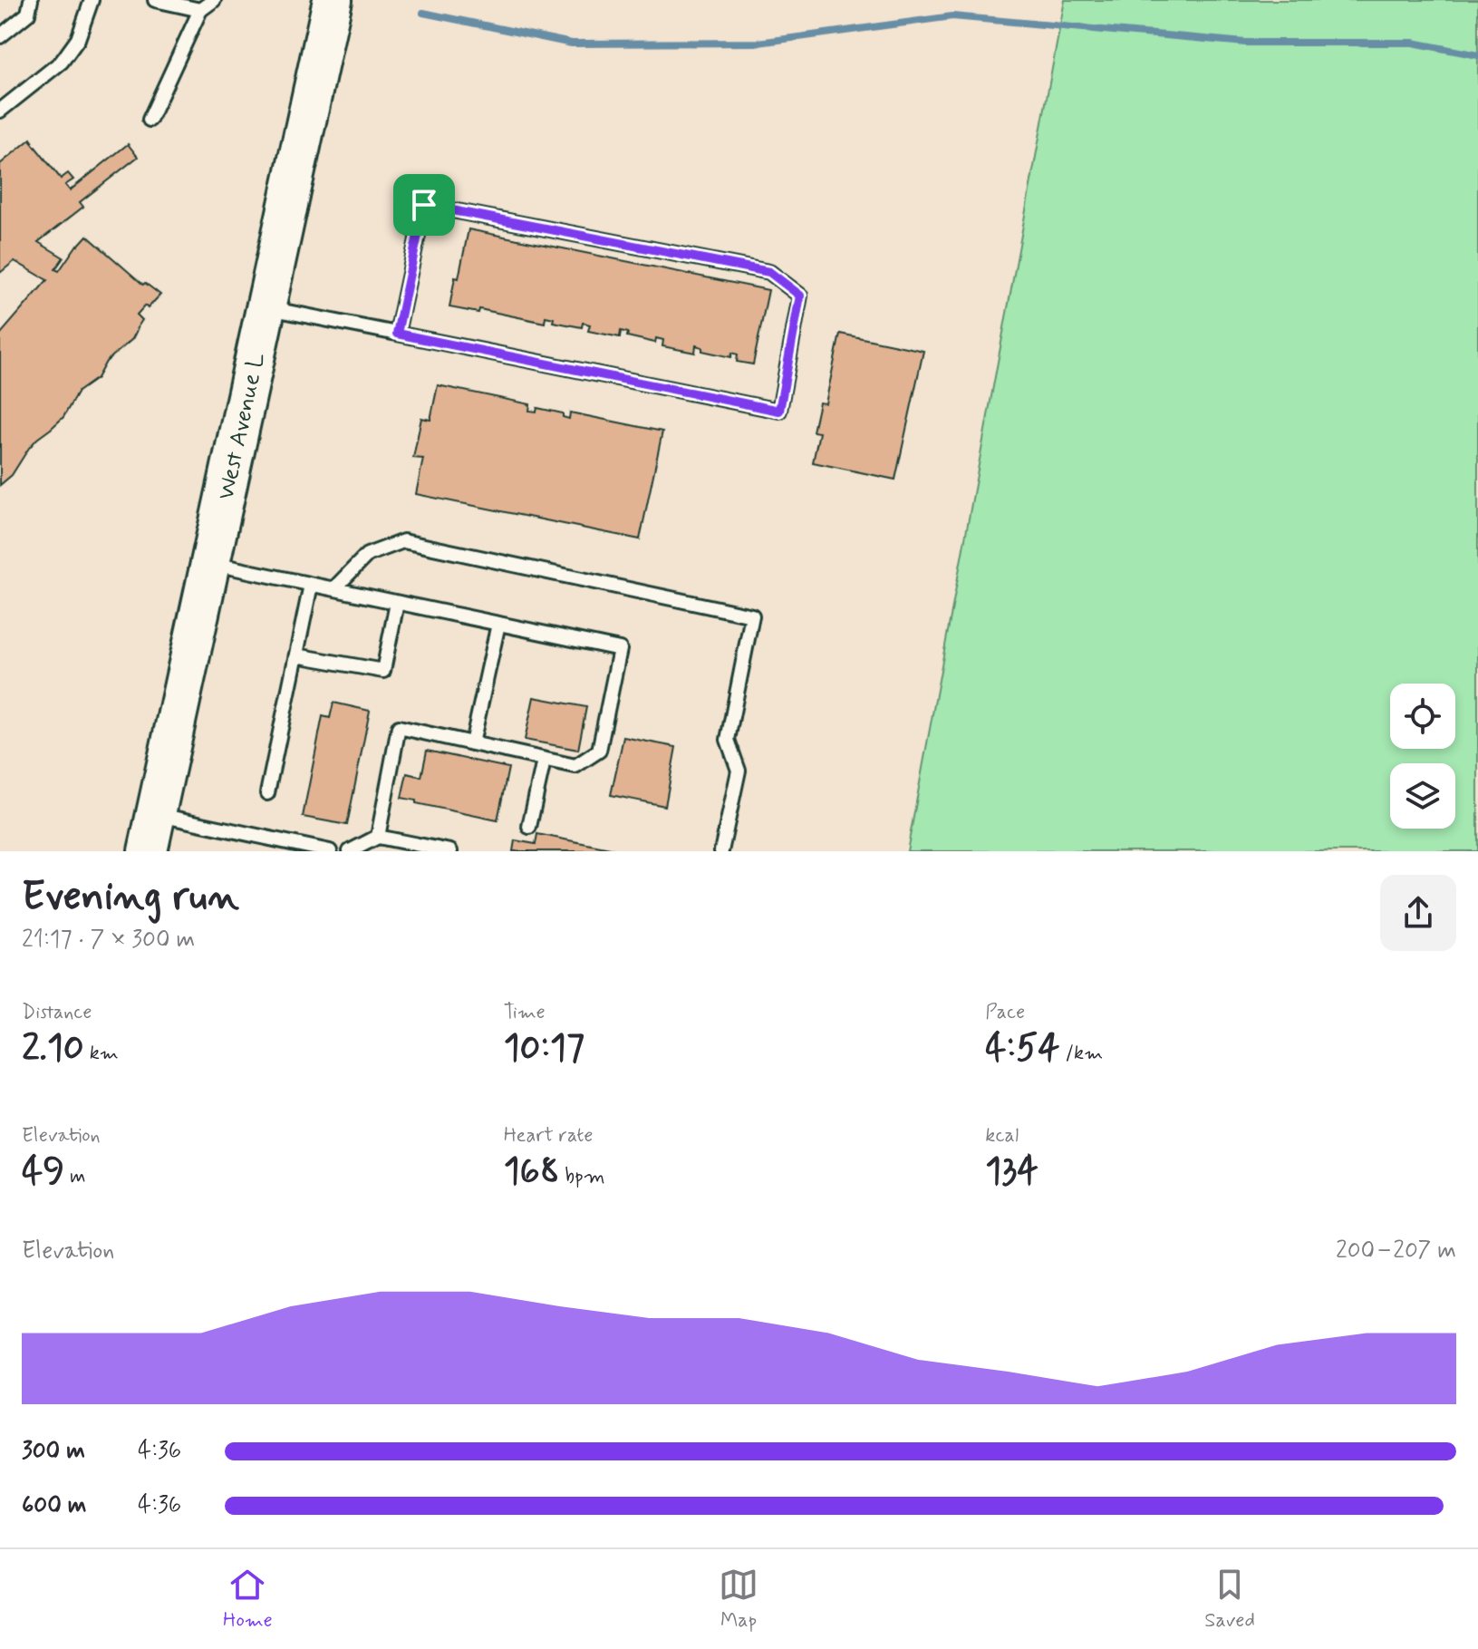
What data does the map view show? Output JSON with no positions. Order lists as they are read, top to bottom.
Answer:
{
  "streets": {
    "main road": ["West Avenue L"]
  },
  "page": {
    "heading": ["Evening run", "21:17 · 7 × 300 m"],
    "stats": [
      ["Distance", "2.10 km"],
      ["Time", "10:17"],
      ["Pace", "4:54 /km"],
      ["Elevation", "49 m"],
      ["Heart rate", "168 bpm"],
      ["kcal", "134"]
    ],
    "chart": ["Elevation", "200–207 m"],
    "list": [
      {
        "name": "300 m",
        "note": "4:36"
      },
      {
        "name": "600 m",
        "note": "4:36"
      }
    ],
    "tabs": ["Home", "Map", "Saved"]
  }
}
